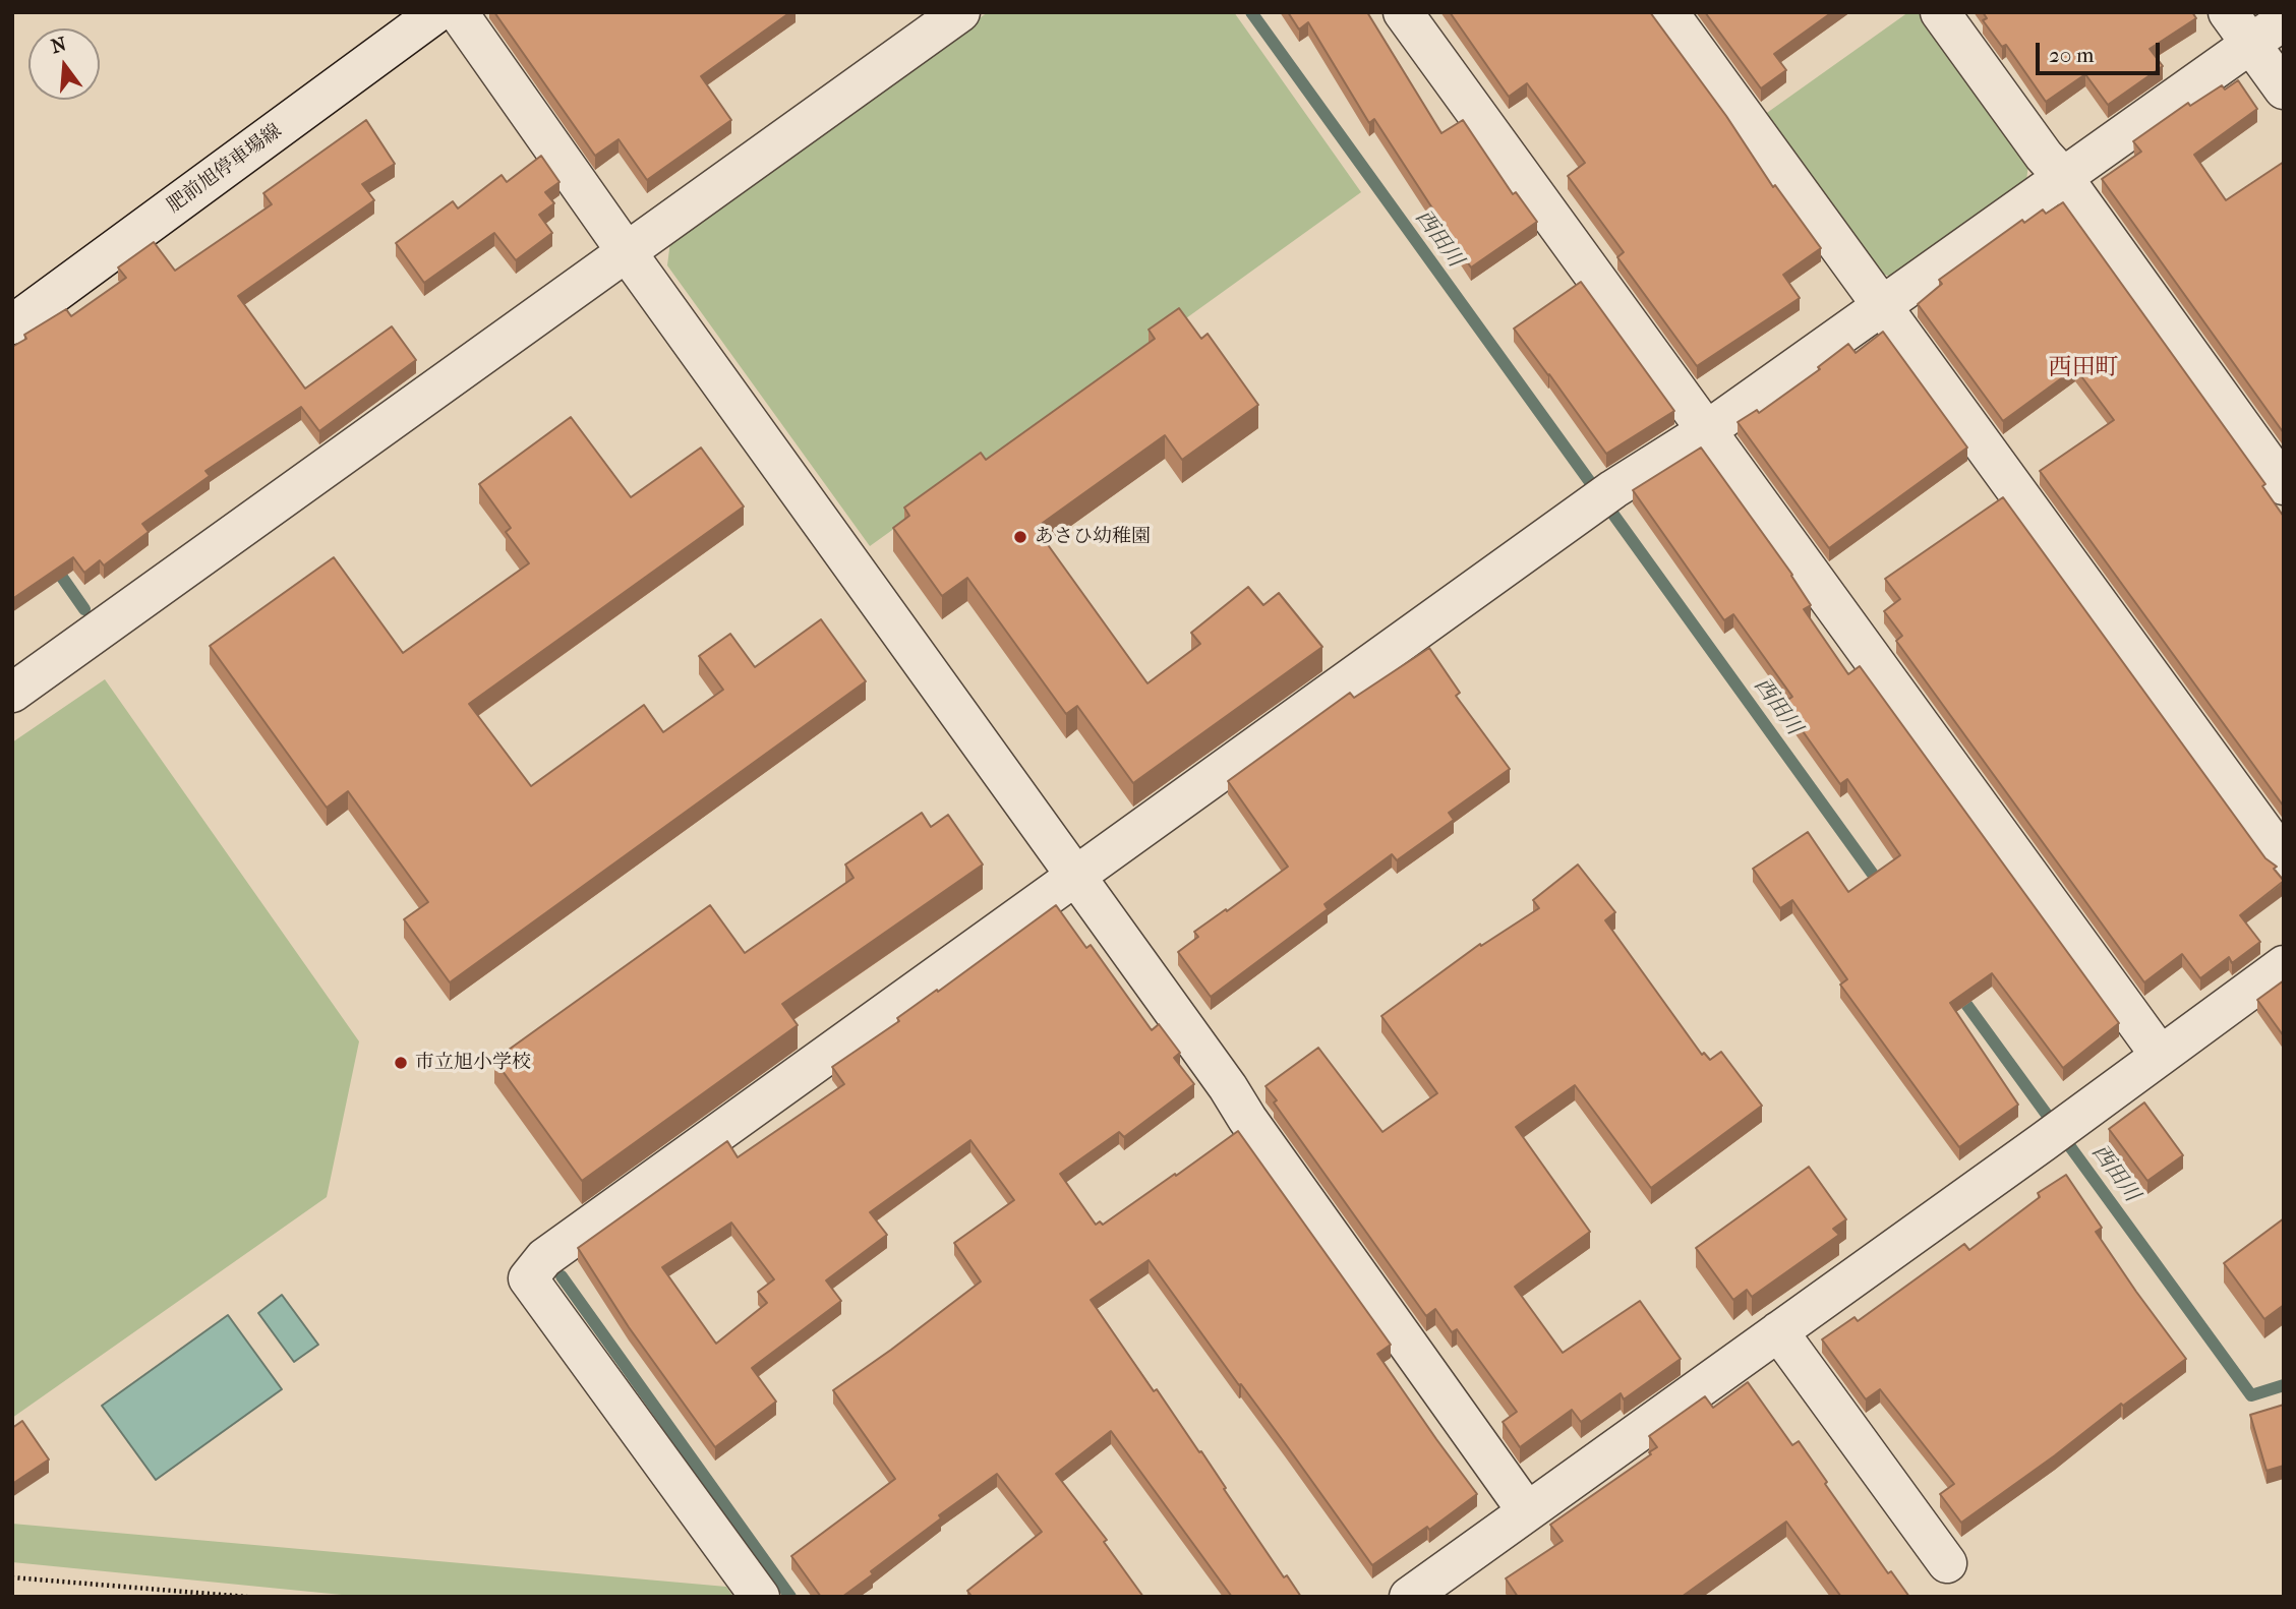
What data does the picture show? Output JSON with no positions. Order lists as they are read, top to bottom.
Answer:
{
  "streets": {
    "street": ["肥前旭停車場線"]
  },
  "districts": ["西田町"],
  "water": ["西田川"],
  "places": ["あさひ幼稚園", "市立旭小学校"],
  "scale_bar": "20 m",
  "north": "top"
}
